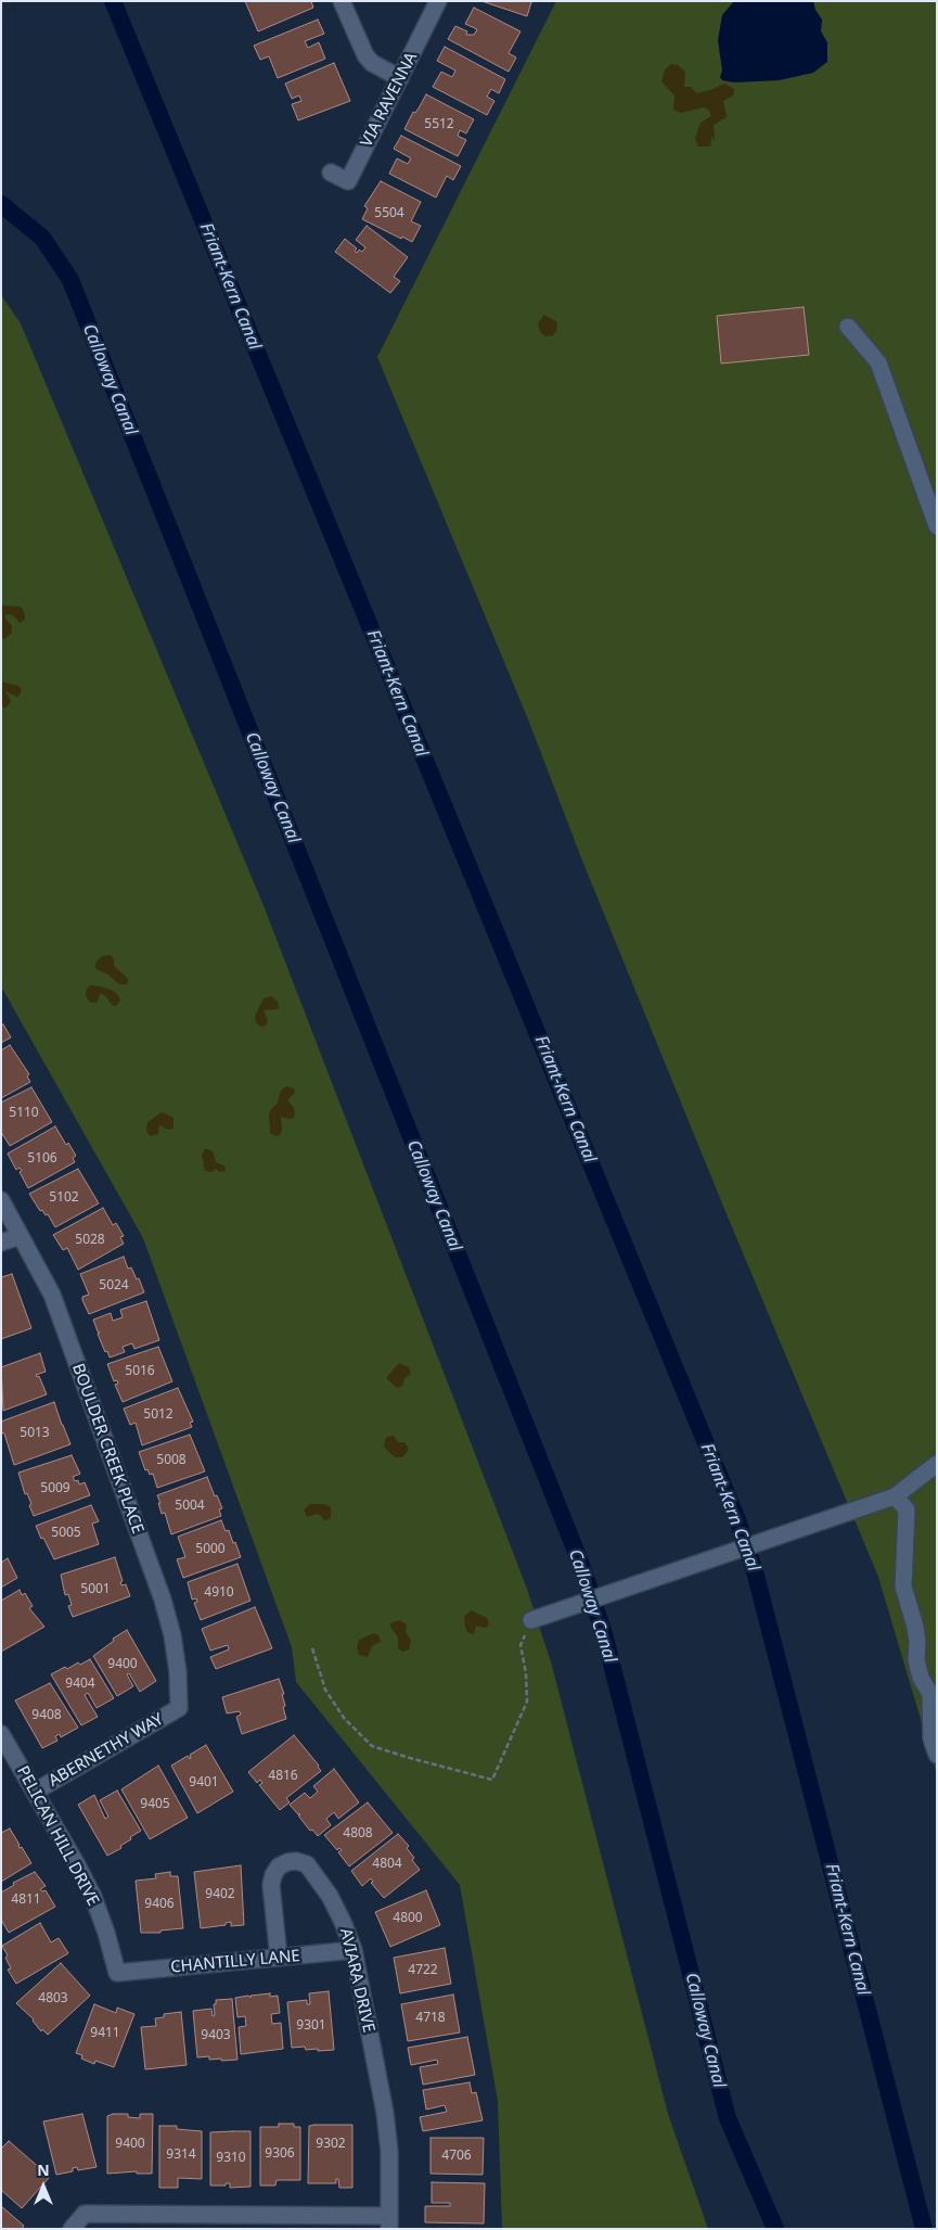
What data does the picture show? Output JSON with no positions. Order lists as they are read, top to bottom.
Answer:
{
  "streets": {
    "street": [
      "VIA RAVENNA",
      "BOULDER CREEK PLACE",
      "ABERNETHY WAY",
      "PELICAN HILL DRIVE",
      "CHANTILLY LANE",
      "AVIARA DRIVE"
    ]
  },
  "crossings": [
    ["BOULDER CREEK PLACE", "ABERNETHY WAY"],
    ["ABERNETHY WAY", "PELICAN HILL DRIVE"],
    ["PELICAN HILL DRIVE", "CHANTILLY LANE"],
    ["CHANTILLY LANE", "AVIARA DRIVE"]
  ],
  "water": ["Friant-Kern Canal", "Calloway Canal"],
  "house_numbers": [
    "5512",
    "5504",
    "5110",
    "5106",
    "5102",
    "5028",
    "5024",
    "5016",
    "5012",
    "5013",
    "5008",
    "5009",
    "5004",
    "5005",
    "5000",
    "5001",
    "4910",
    "9400",
    "9404",
    "9408",
    "4816",
    "9401",
    "9405",
    "4808",
    "4804",
    "9402",
    "4811",
    "9406",
    "4800",
    "4722",
    "4803",
    "4718",
    "9301",
    "9411",
    "9403",
    "9400",
    "9302",
    "9306",
    "9314",
    "4706",
    "9310"
  ],
  "north": "top"
}
